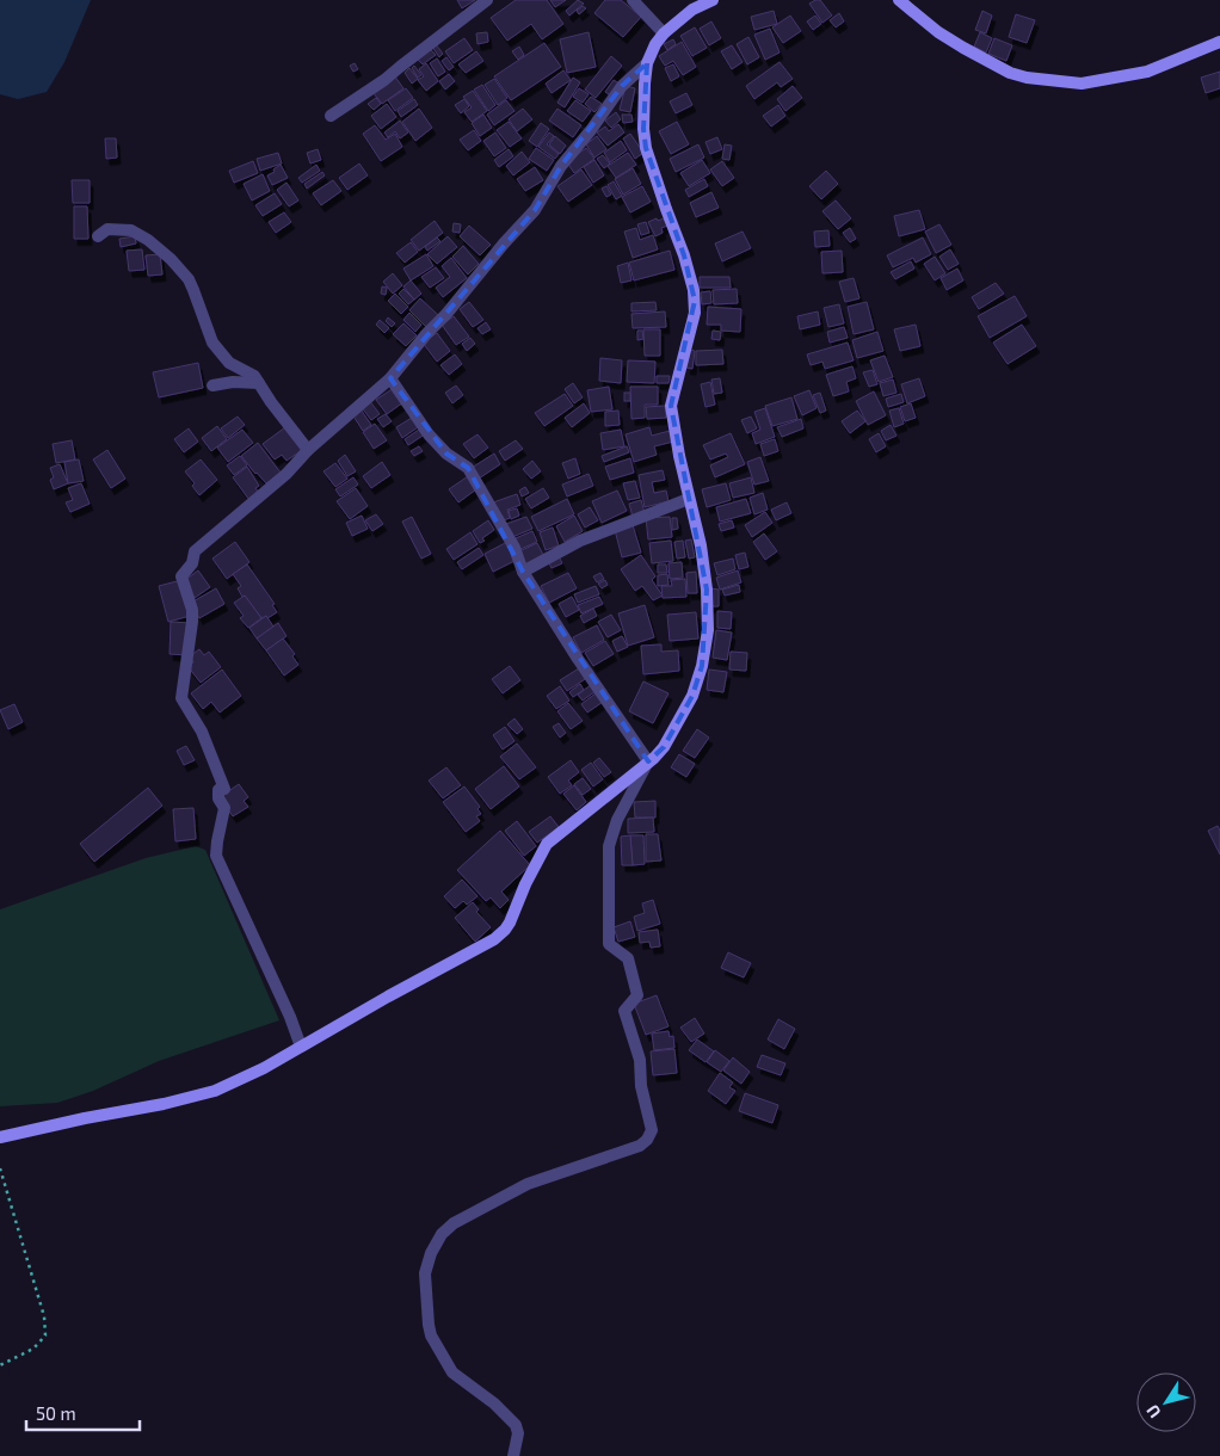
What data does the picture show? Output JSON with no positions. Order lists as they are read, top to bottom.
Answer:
{
  "scale_bar": "50 m",
  "north": "bottom left"
}
